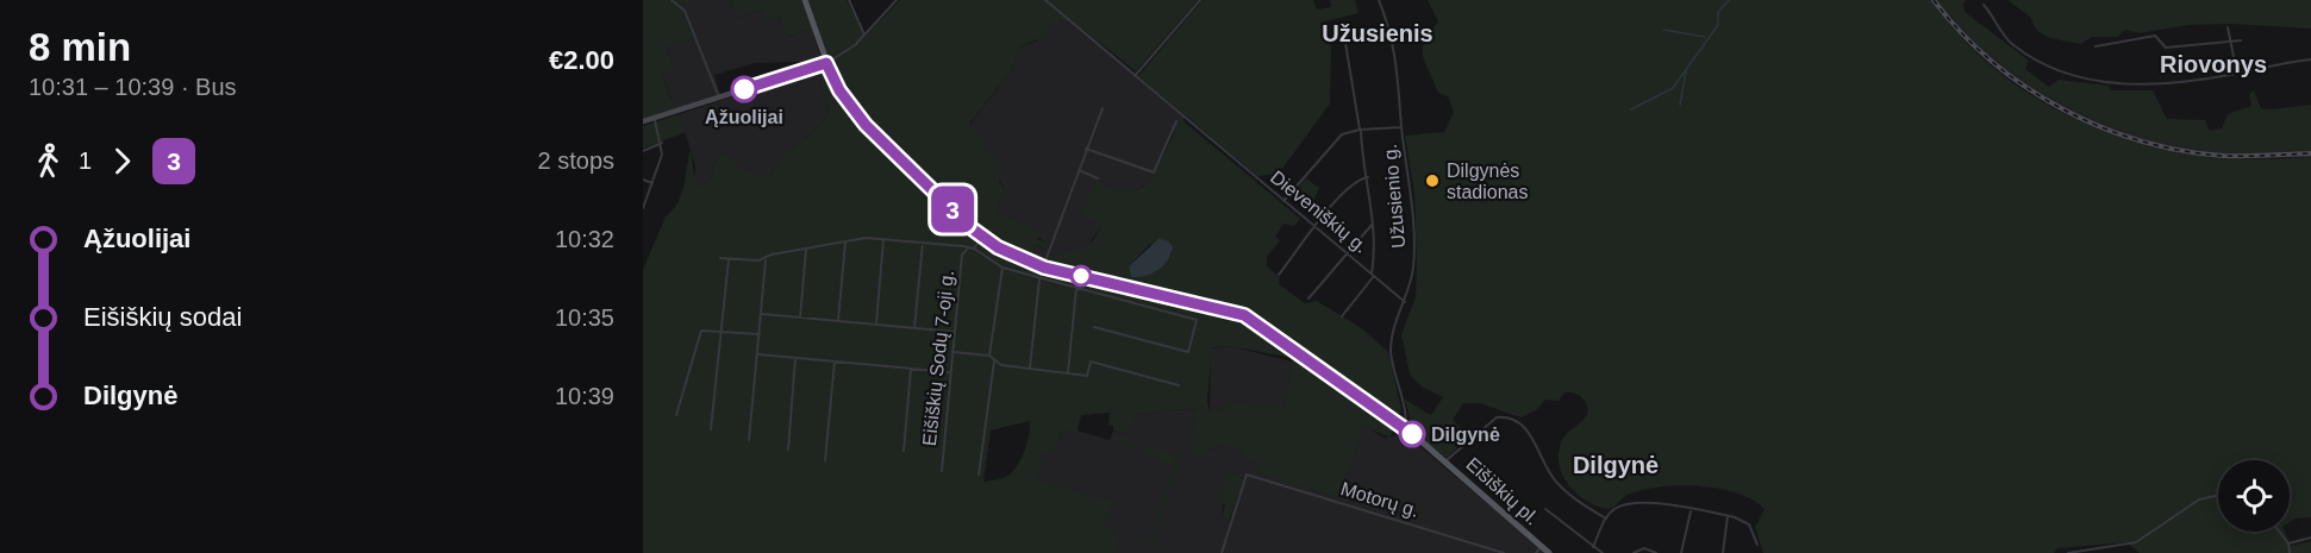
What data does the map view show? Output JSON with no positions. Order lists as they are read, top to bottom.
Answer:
{
  "streets": {
    "main road": ["Eišiškių pl."],
    "street": [
      "Užusienio g.",
      "Dieveniškių g.",
      "Eišiškių Sodų 7-oji g.",
      "Motorų g."
    ]
  },
  "crossings": [
    ["Užusienio g.", "Dieveniškių g."],
    ["Užusienio g.", "Eišiškių pl."]
  ],
  "districts": ["Užusienis", "Riovonys", "Dilgynė"],
  "places": ["Ąžuolijai", "Dilgynės stadionas", "Dilgynė"],
  "lines": ["bus line 3"],
  "page": {
    "heading": ["8 min", "10:31 – 10:39 · Bus", "€2.00"],
    "on_map": "3",
    "legs": ["1", "3", "2 stops"],
    "list": [
      {
        "name": "Ąžuolijai",
        "value": "10:32"
      },
      {
        "name": "Eišiškių sodai",
        "value": "10:35"
      },
      {
        "name": "Dilgynė",
        "value": "10:39"
      }
    ]
  }
}
